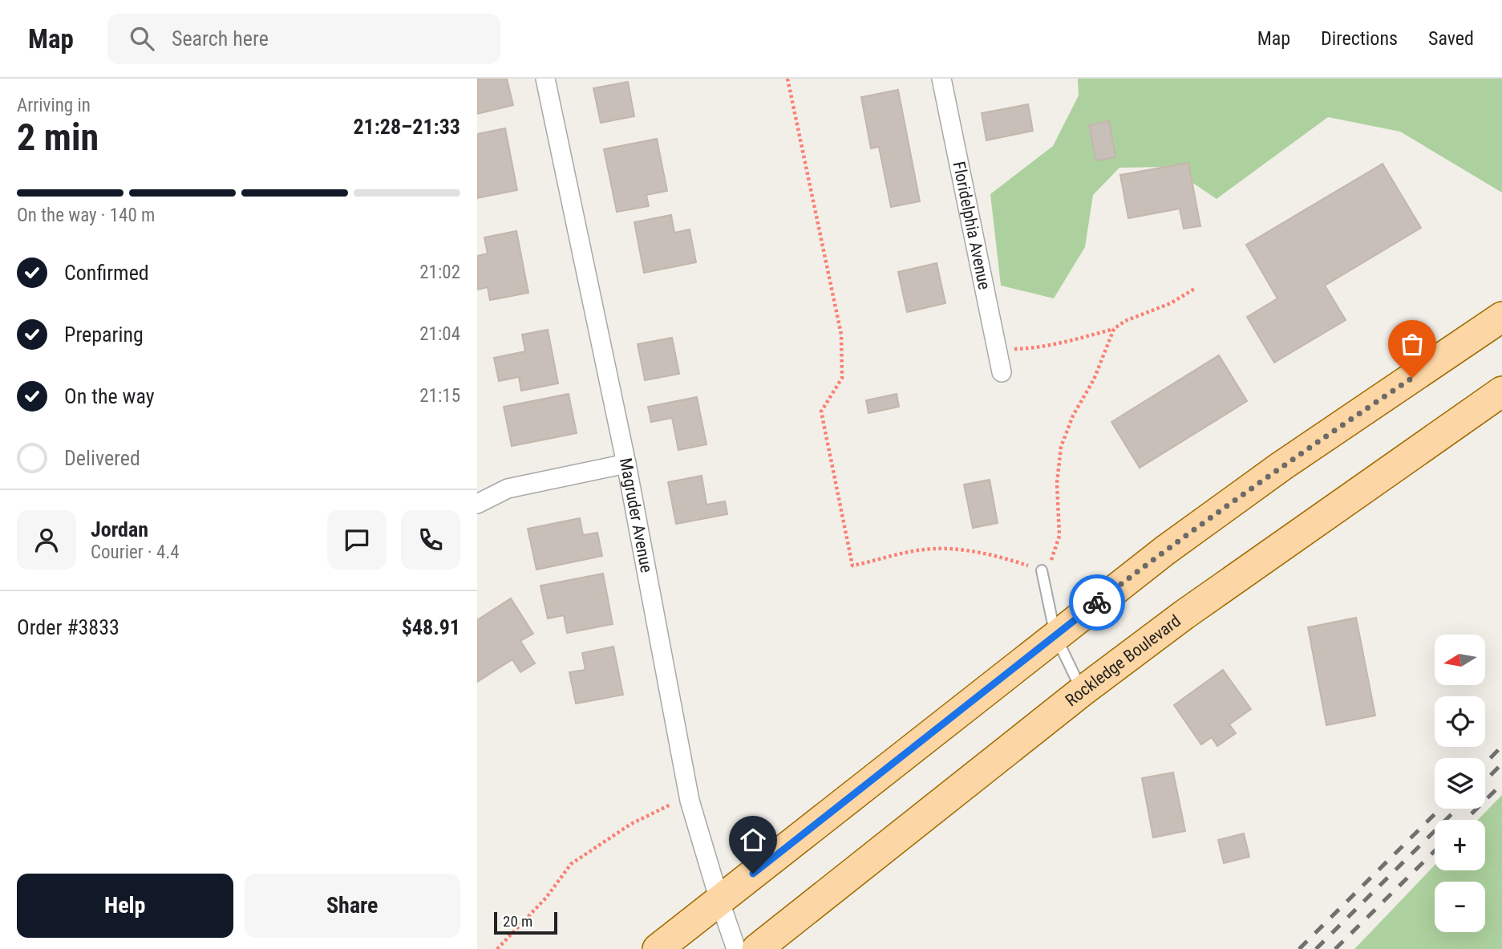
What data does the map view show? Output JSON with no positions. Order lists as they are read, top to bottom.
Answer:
{
  "streets": {
    "main road": ["Rockledge Boulevard"],
    "street": ["Floridelphia Avenue", "Magruder Avenue"]
  },
  "scale_bar": "20 m",
  "north": "left",
  "page": {
    "header": "Map",
    "search": "Search here",
    "nav": ["Map", "Directions", "Saved"],
    "heading": ["2 min", "Arriving in", "21:28–21:33"],
    "panel": [
      "Jordan",
      "Courier · 4.4",
      "Order #3833",
      "$48.91"
    ],
    "bar": "On the way · 140 m",
    "list": [
      ["Confirmed", "21:02"],
      ["Preparing", "21:04"],
      ["On the way", "21:15"],
      "Delivered"
    ],
    "map_buttons": ["+", "−"],
    "buttons": ["Help", "Share"],
    "scale": "20 m"
  }
}
